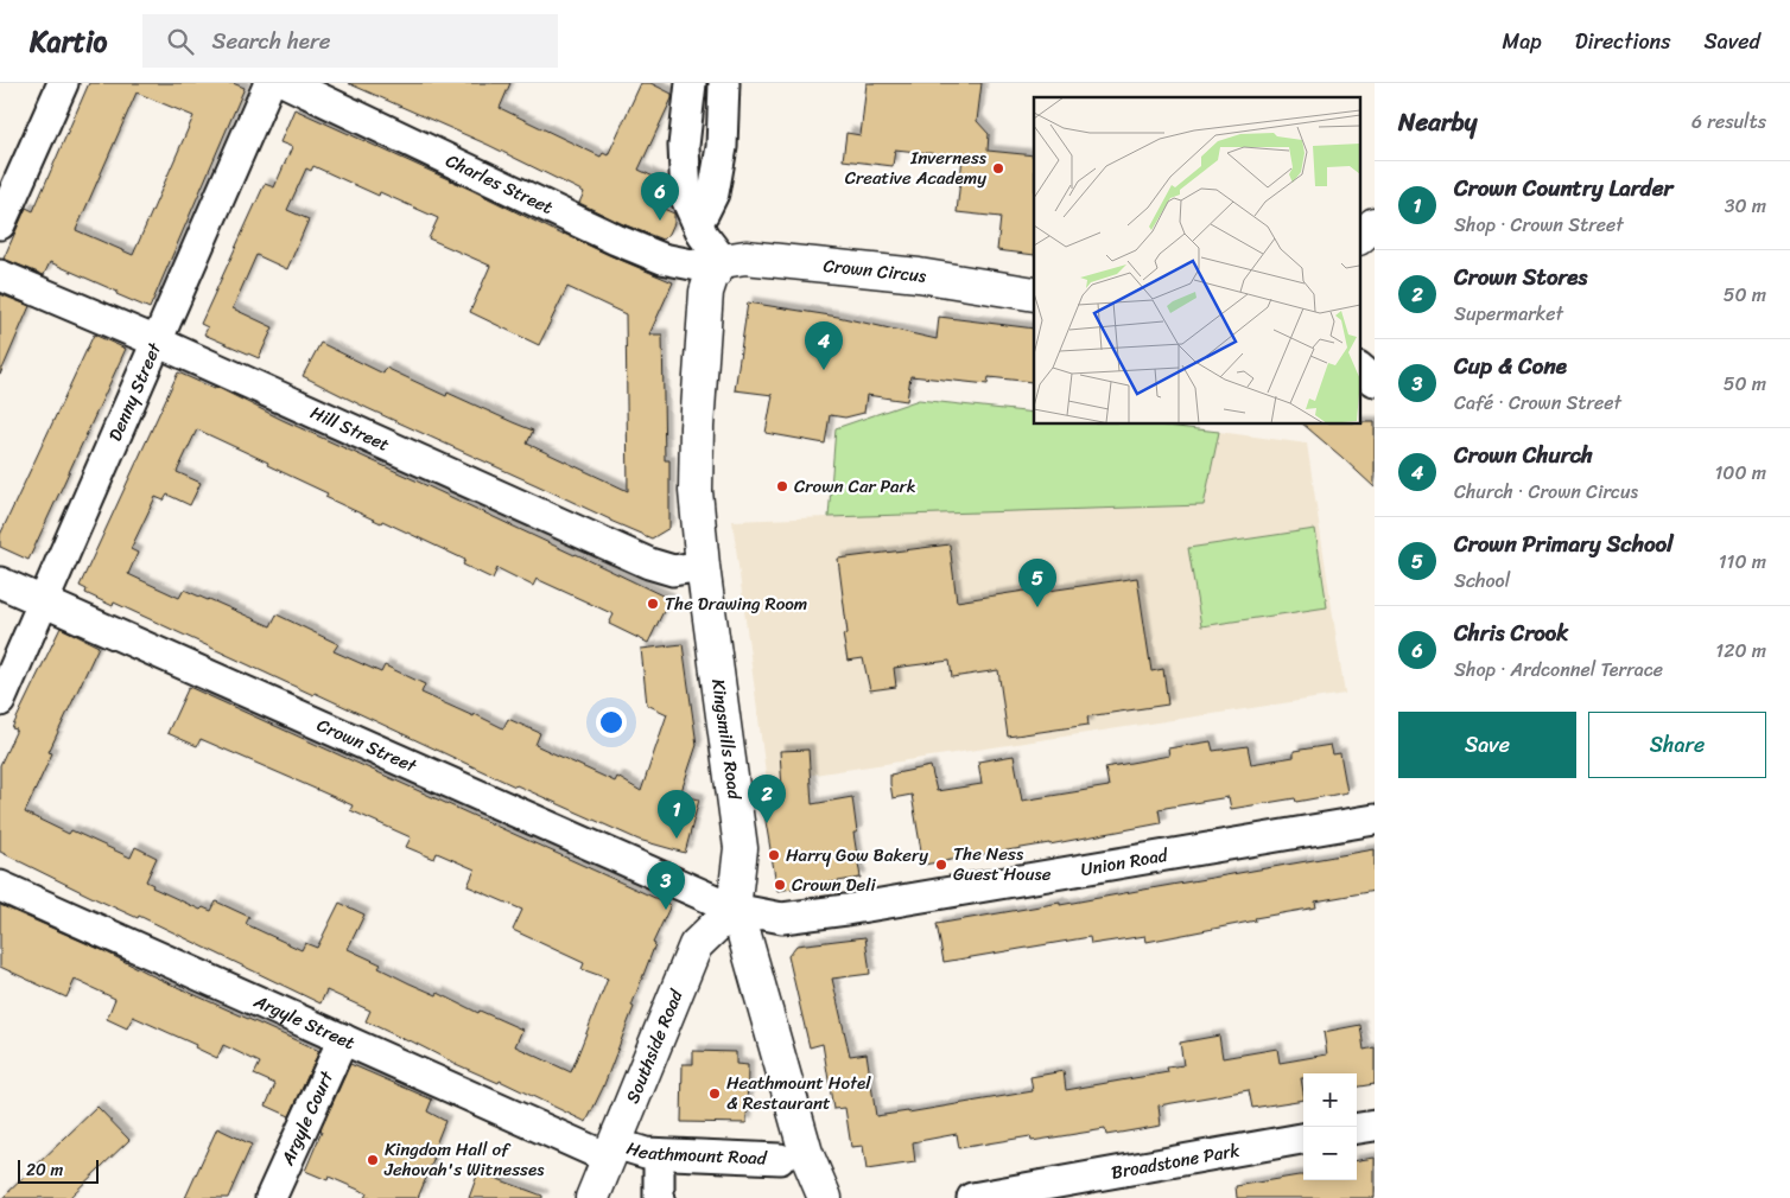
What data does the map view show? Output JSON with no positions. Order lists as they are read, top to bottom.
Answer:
{
  "streets": {
    "street": [
      "Charles Street",
      "Crown Circus",
      "Denny Street",
      "Hill Street",
      "Kingsmills Road",
      "Crown Street",
      "Union Road",
      "Argyle Street",
      "Southside Road",
      "Argyle Court",
      "Heathmount Road",
      "Broadstone Park"
    ]
  },
  "crossings": [
    ["Charles Street", "Crown Circus"],
    ["Charles Street", "Kingsmills Road"],
    ["Crown Circus", "Kingsmills Road"],
    ["Denny Street", "Hill Street"],
    ["Denny Street", "Crown Street"],
    ["Hill Street", "Kingsmills Road"],
    ["Kingsmills Road", "Crown Street"],
    ["Kingsmills Road", "Union Road"],
    ["Kingsmills Road", "Southside Road"],
    ["Crown Street", "Union Road"],
    ["Crown Street", "Southside Road"],
    ["Union Road", "Southside Road"],
    ["Argyle Street", "Southside Road"],
    ["Argyle Street", "Argyle Court"],
    ["Argyle Street", "Heathmount Road"],
    ["Southside Road", "Heathmount Road"]
  ],
  "places": [
    "Inverness Creative Academy",
    "Crown Car Park",
    "The Drawing Room",
    "Harry Gow Bakery",
    "The Ness Guest House",
    "Crown Deli",
    "Heathmount Hotel & Restaurant",
    "Kingdom Hall of Jehovah's Witnesses"
  ],
  "scale_bar": "20 m",
  "page": {
    "header": "Kartio",
    "search": "Search here",
    "nav": ["Map", "Directions", "Saved"],
    "heading": ["Nearby", "6 results"],
    "list": [
      {
        "mark": "1",
        "name": "Crown Country Larder",
        "note": "Shop · Crown Street",
        "value": "30 m"
      },
      {
        "mark": "2",
        "name": "Crown Stores",
        "note": "Supermarket",
        "value": "50 m"
      },
      {
        "mark": "3",
        "name": "Cup & Cone",
        "note": "Café · Crown Street",
        "value": "50 m"
      },
      {
        "mark": "4",
        "name": "Crown Church",
        "note": "Church · Crown Circus",
        "value": "100 m"
      },
      {
        "mark": "5",
        "name": "Crown Primary School",
        "note": "School",
        "value": "110 m"
      },
      {
        "mark": "6",
        "name": "Chris Crook",
        "note": "Shop · Ardconnel Terrace",
        "value": "120 m"
      }
    ],
    "pins": [
      "6",
      "4",
      "5",
      "2",
      "1",
      "3"
    ],
    "buttons": ["Save", "Share"],
    "map_buttons": ["+", "−"],
    "scale": "20 m"
  }
}
